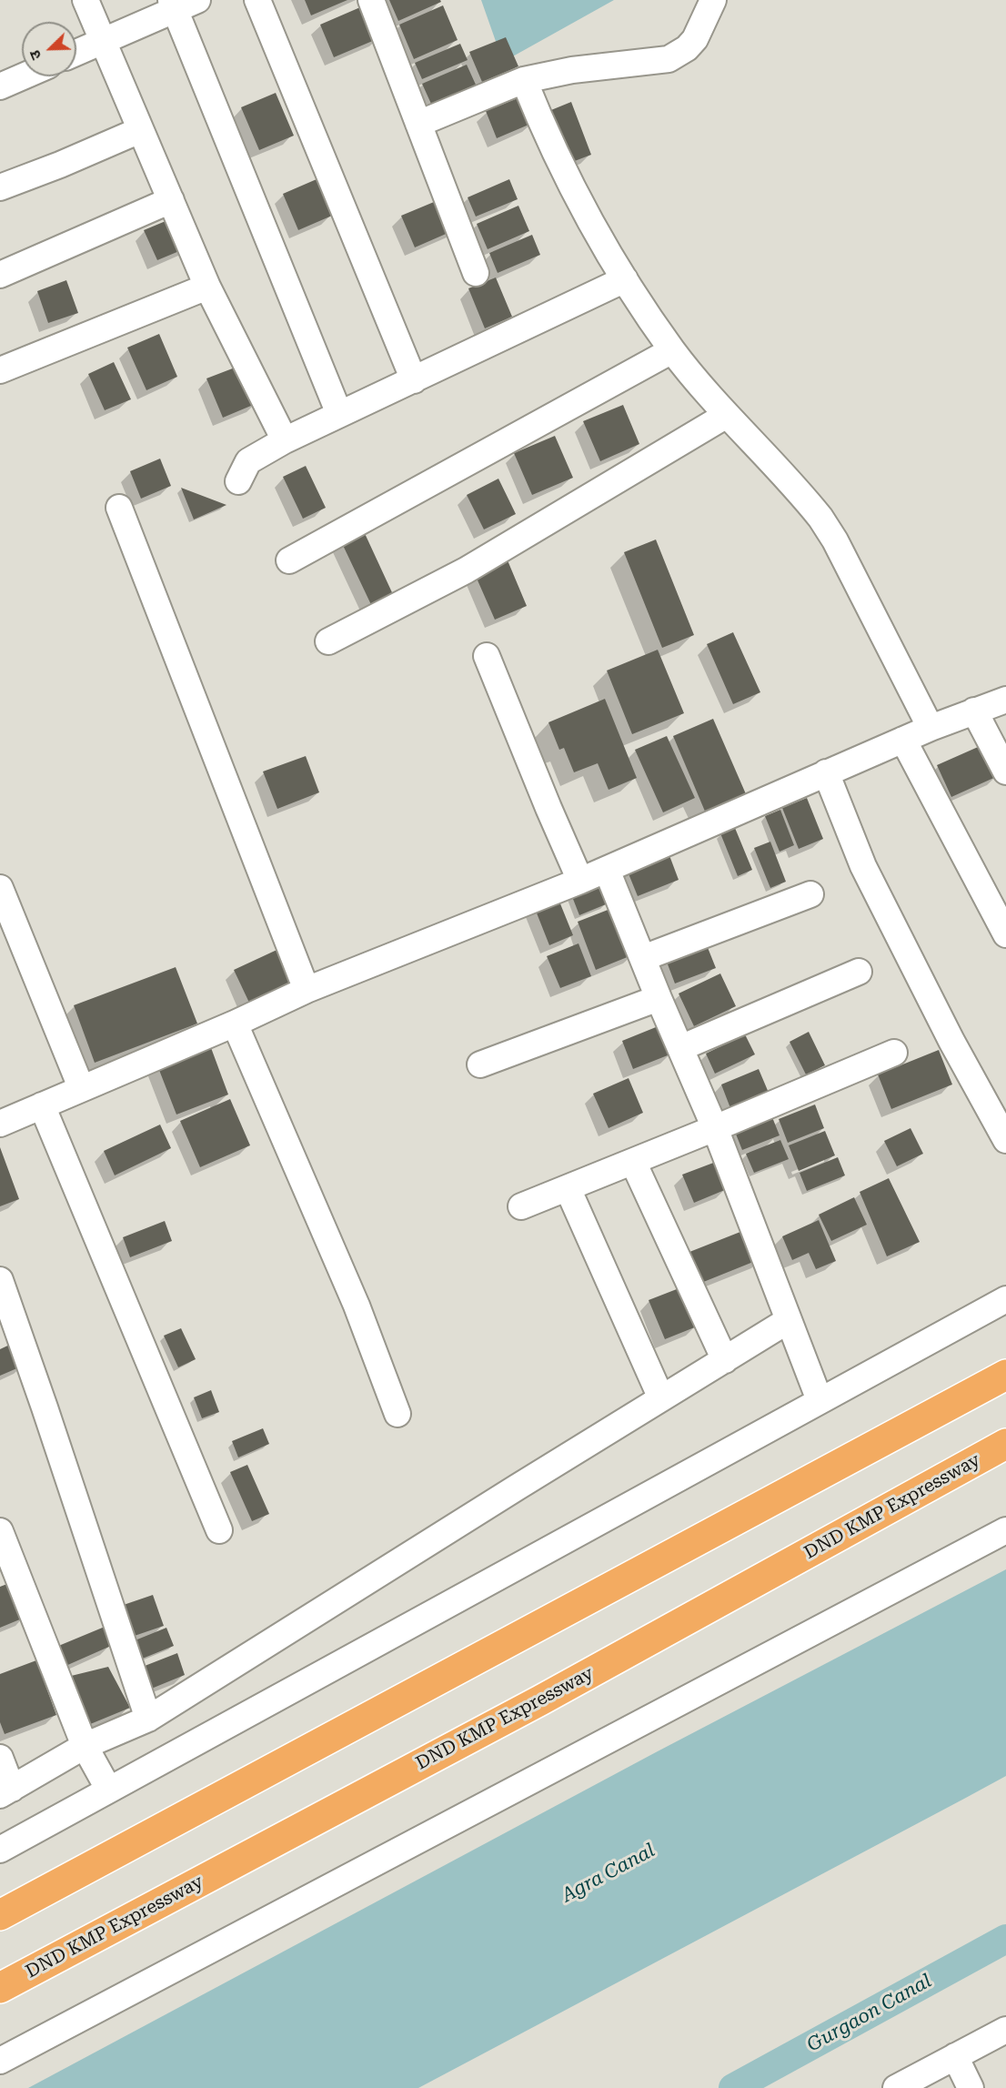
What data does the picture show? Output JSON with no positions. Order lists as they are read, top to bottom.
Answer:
{
  "streets": {
    "highway": ["DND KMP Expressway"]
  },
  "water": ["Agra Canal", "Gurgaon Canal"],
  "north": "bottom left"
}
